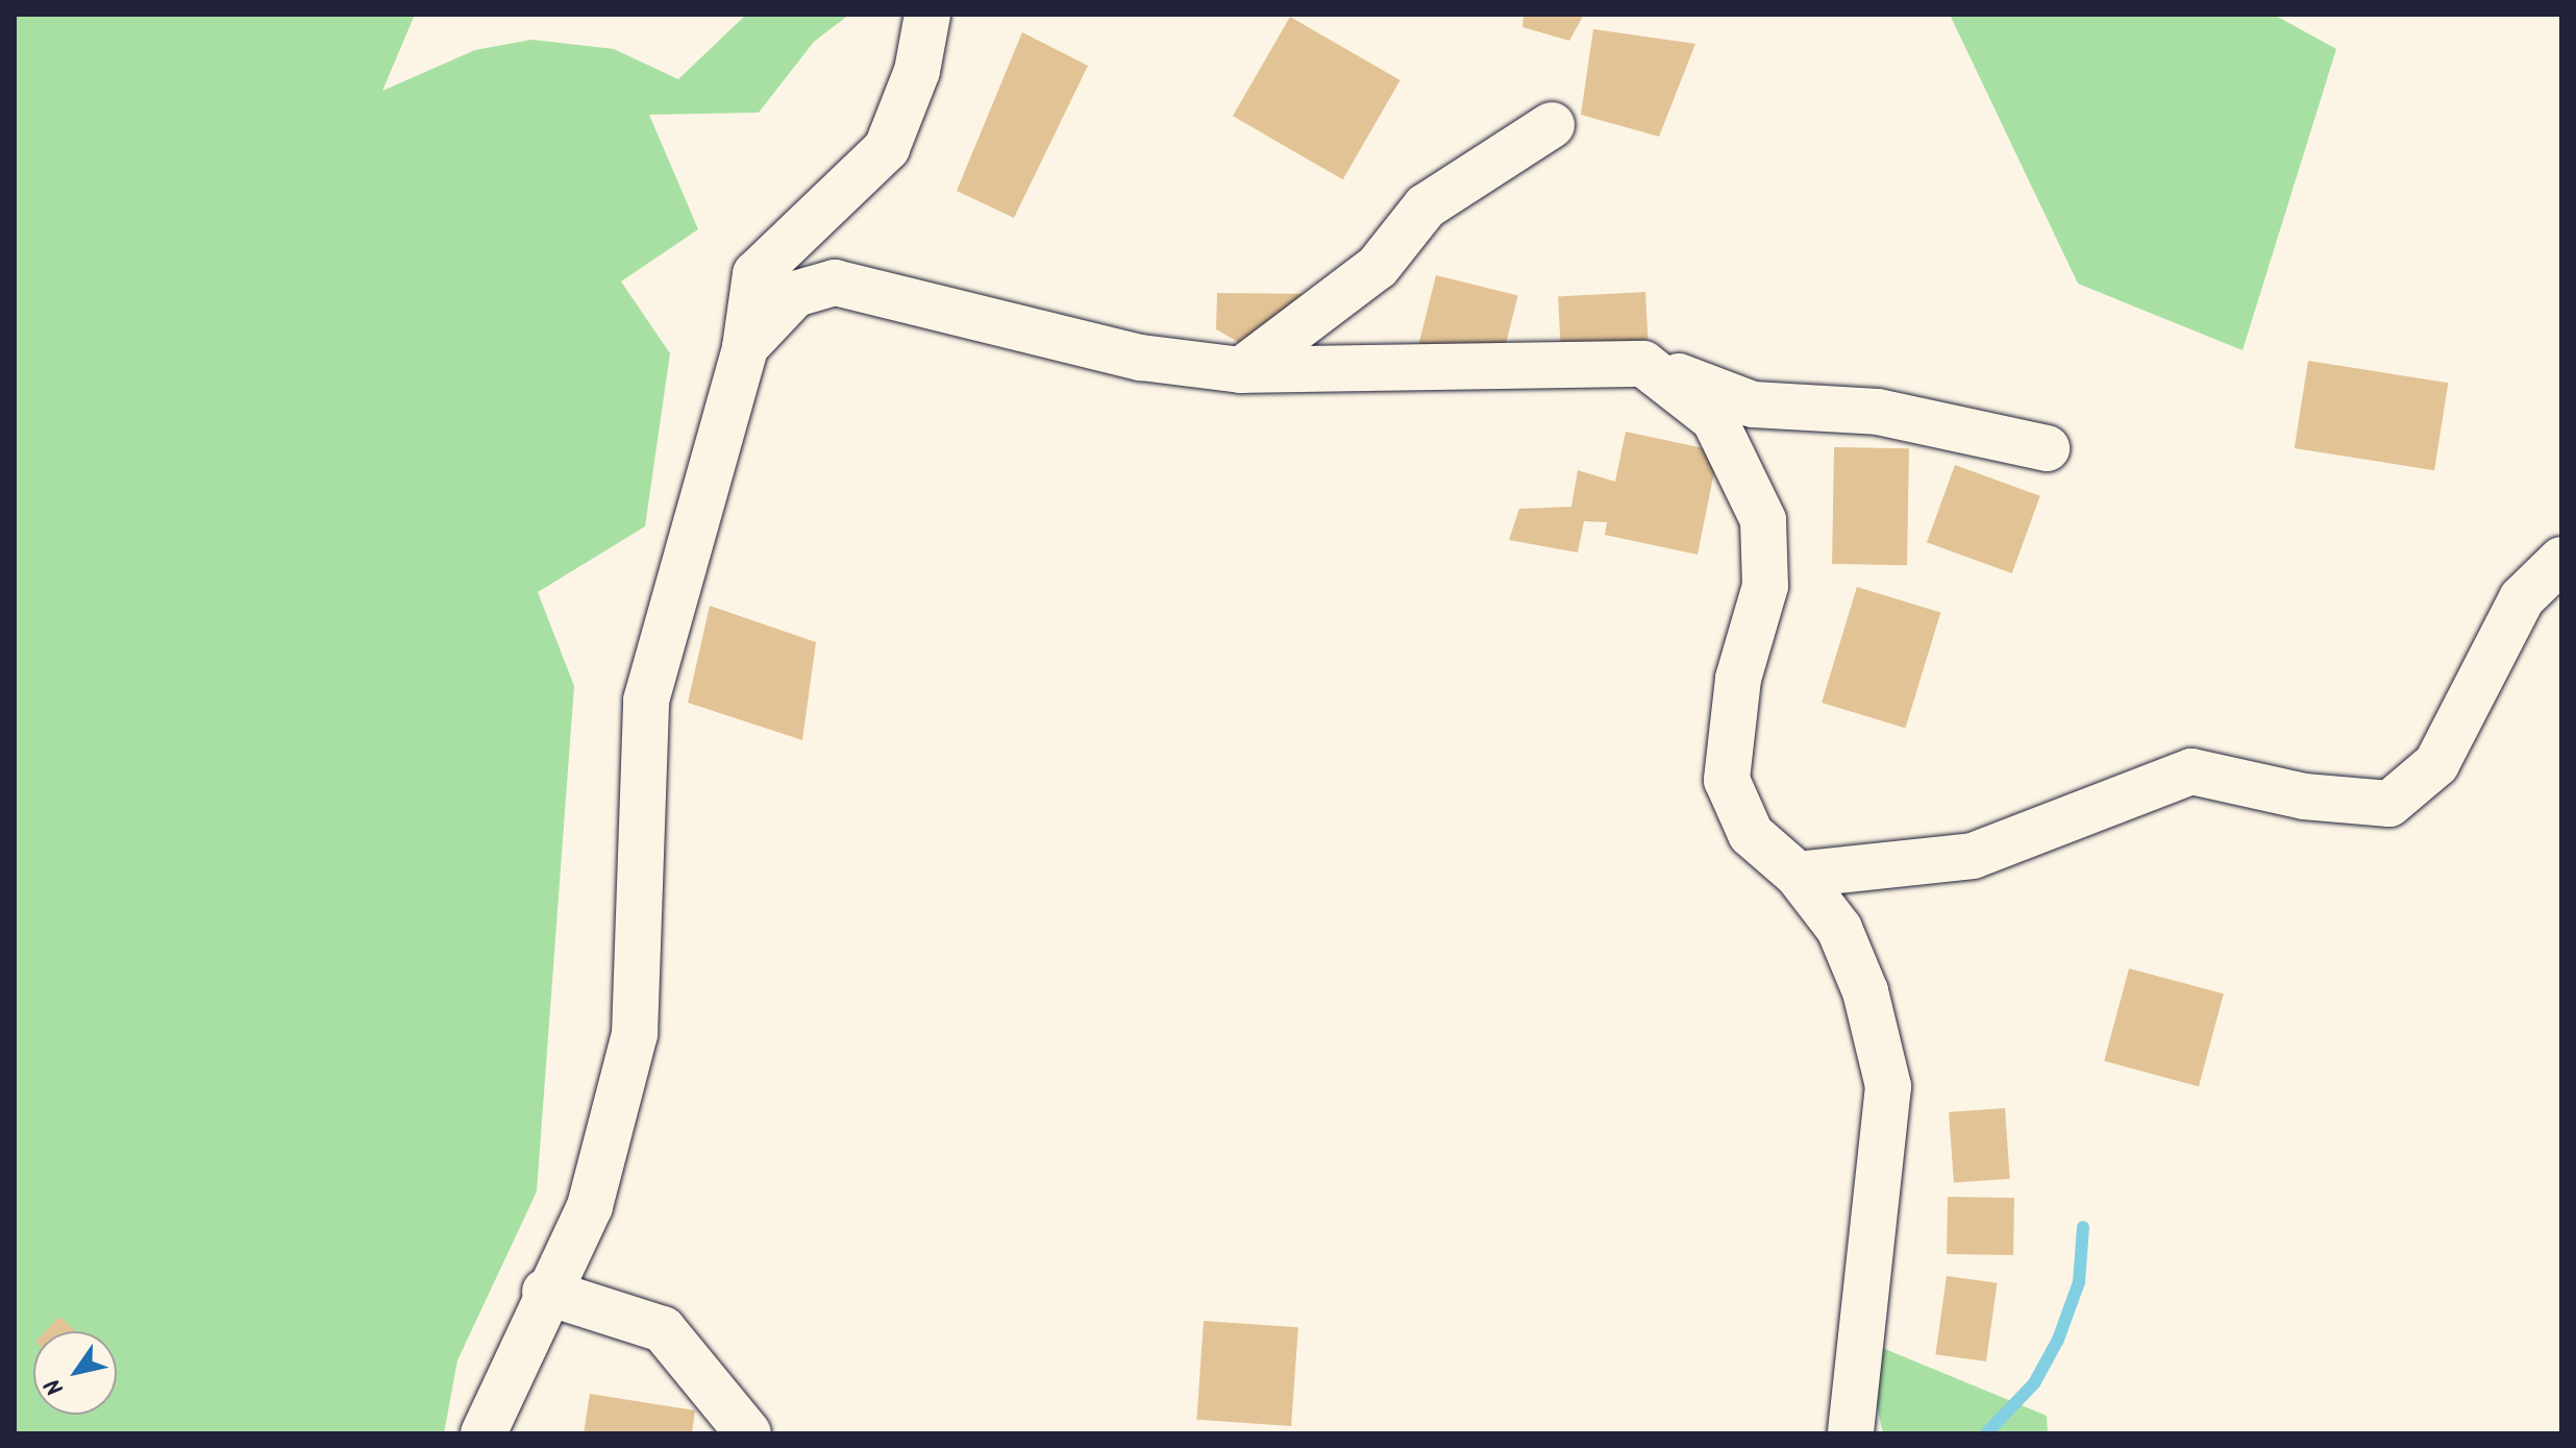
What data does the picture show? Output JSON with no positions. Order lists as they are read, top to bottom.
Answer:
{
  "north": "bottom left"
}
